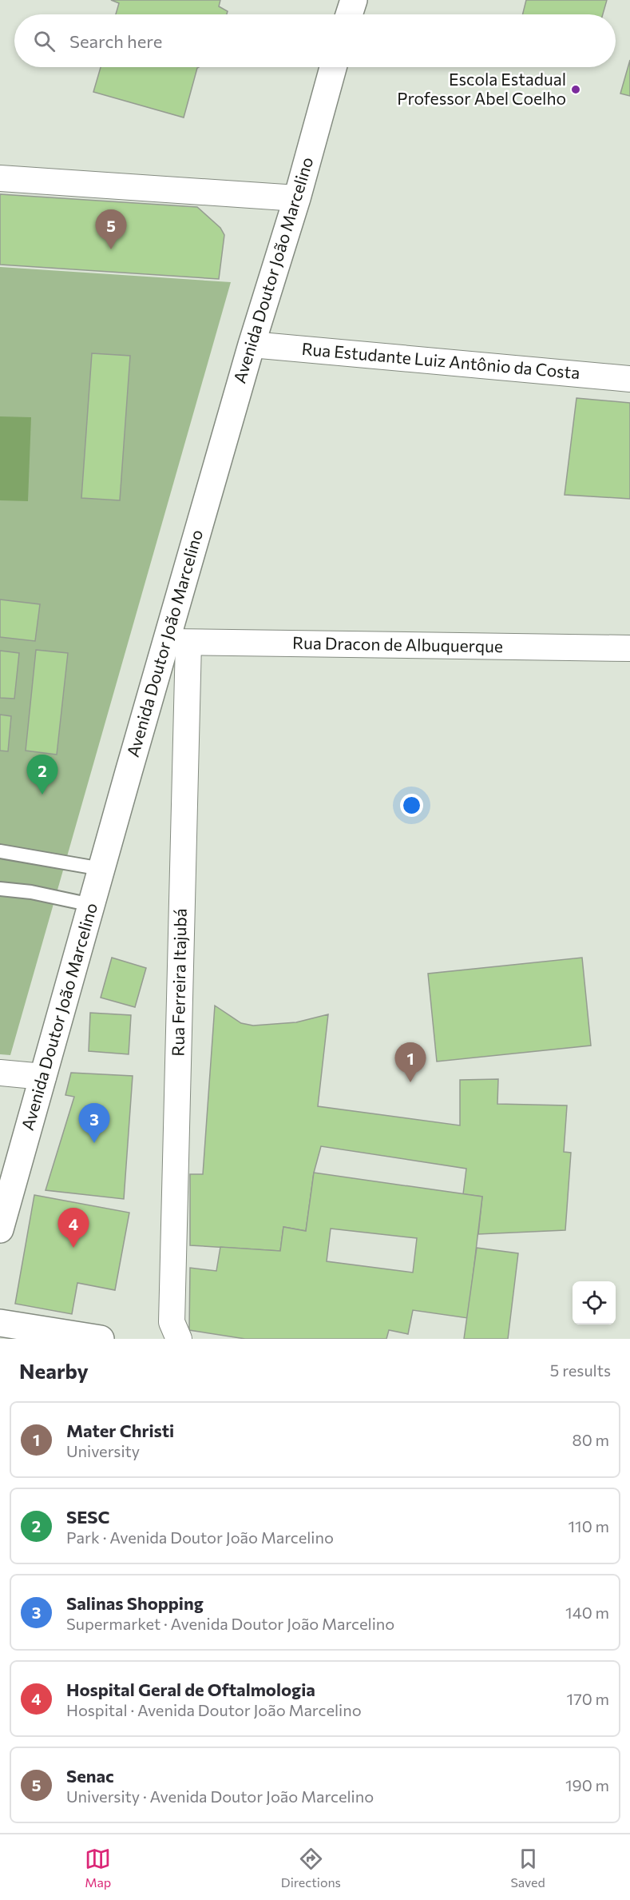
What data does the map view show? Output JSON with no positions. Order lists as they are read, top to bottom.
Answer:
{
  "streets": {
    "street": [
      "Avenida Doutor João Marcelino",
      "Rua Estudante Luiz Antônio da Costa",
      "Rua Dracon de Albuquerque",
      "Rua Ferreira Itajubá"
    ]
  },
  "crossings": [
    ["Avenida Doutor João Marcelino", "Rua Estudante Luiz Antônio da Costa"],
    ["Avenida Doutor João Marcelino", "Rua Dracon de Albuquerque"],
    ["Avenida Doutor João Marcelino", "Rua Ferreira Itajubá"],
    ["Rua Dracon de Albuquerque", "Rua Ferreira Itajubá"]
  ],
  "places": ["Escola Estadual Professor Abel Coelho"],
  "page": {
    "search": "Search here",
    "pins": [
      "5",
      "2",
      "1",
      "3",
      "4"
    ],
    "heading": ["Nearby", "5 results"],
    "list": [
      {
        "mark": "1",
        "name": "Mater Christi",
        "note": "University",
        "value": "80 m"
      },
      {
        "mark": "2",
        "name": "SESC",
        "note": "Park · Avenida Doutor João Marcelino",
        "value": "110 m"
      },
      {
        "mark": "3",
        "name": "Salinas Shopping",
        "note": "Supermarket · Avenida Doutor João Marcelino",
        "value": "140 m"
      },
      {
        "mark": "4",
        "name": "Hospital Geral de Oftalmologia",
        "note": "Hospital · Avenida Doutor João Marcelino",
        "value": "170 m"
      },
      {
        "mark": "5",
        "name": "Senac",
        "note": "University · Avenida Doutor João Marcelino",
        "value": "190 m"
      }
    ],
    "nav": ["Map", "Directions", "Saved"]
  }
}
